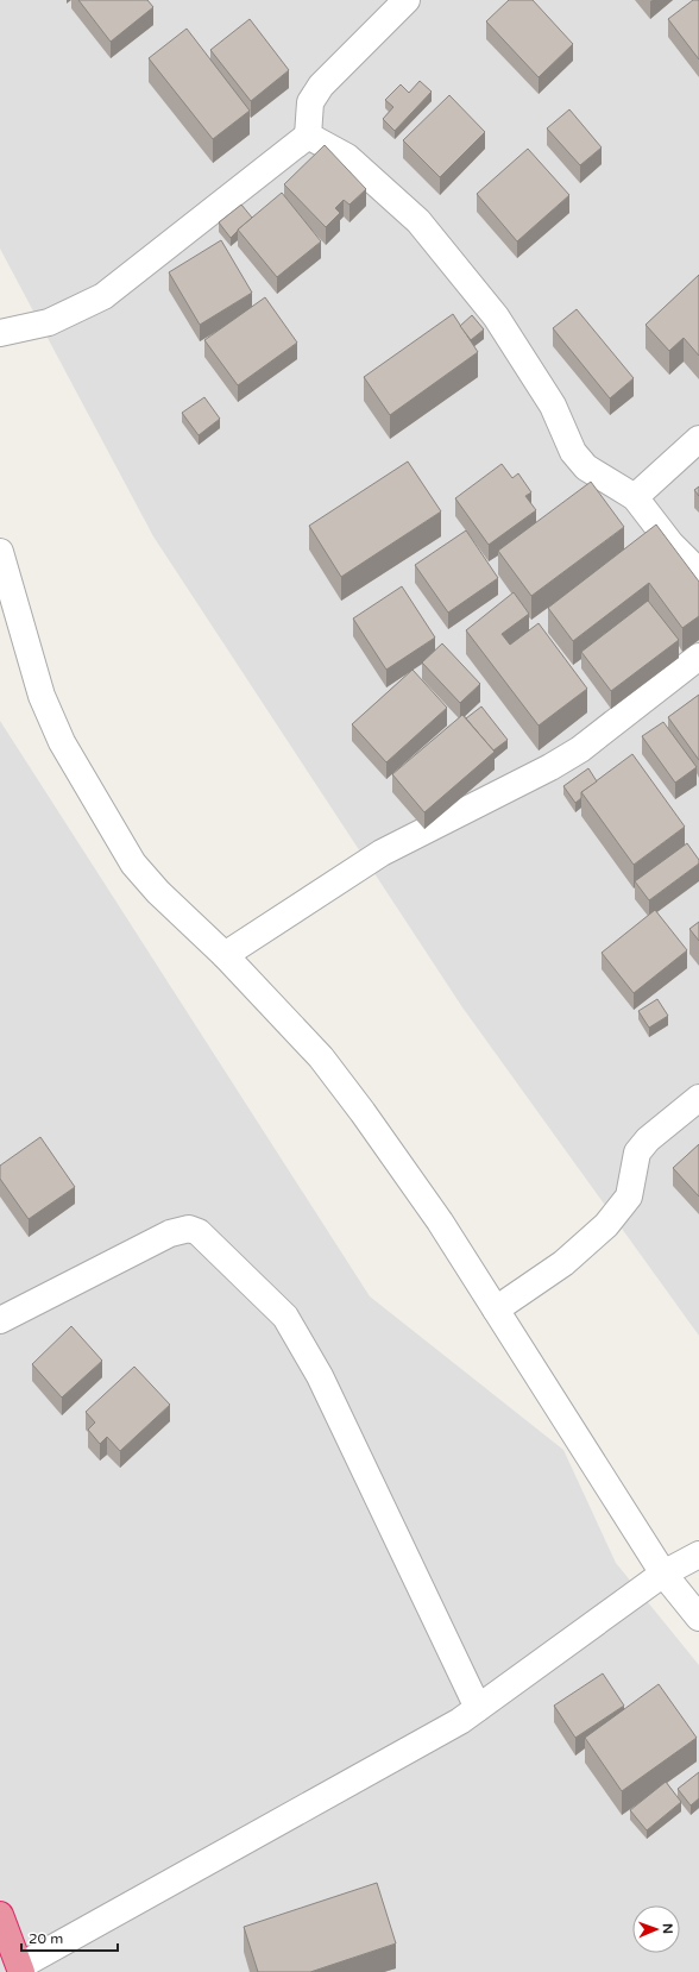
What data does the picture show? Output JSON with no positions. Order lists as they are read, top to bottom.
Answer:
{
  "scale_bar": "20 m",
  "north": "right"
}
